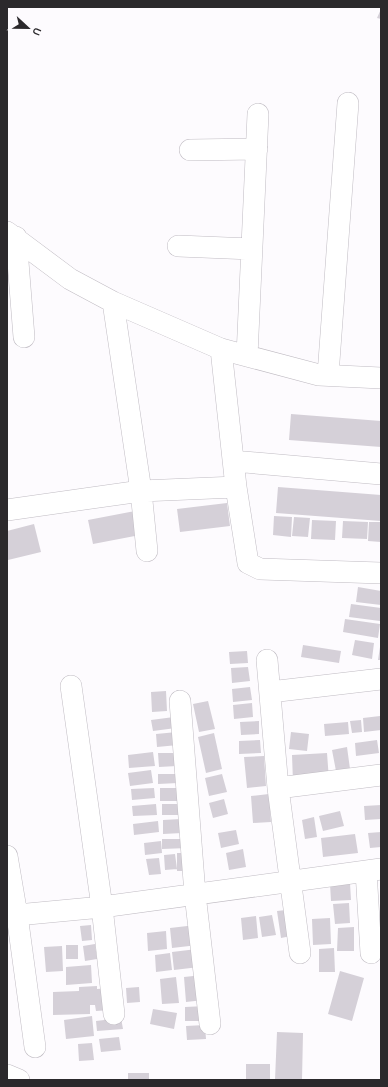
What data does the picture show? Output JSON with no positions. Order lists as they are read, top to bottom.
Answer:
{
  "north": "right"
}
